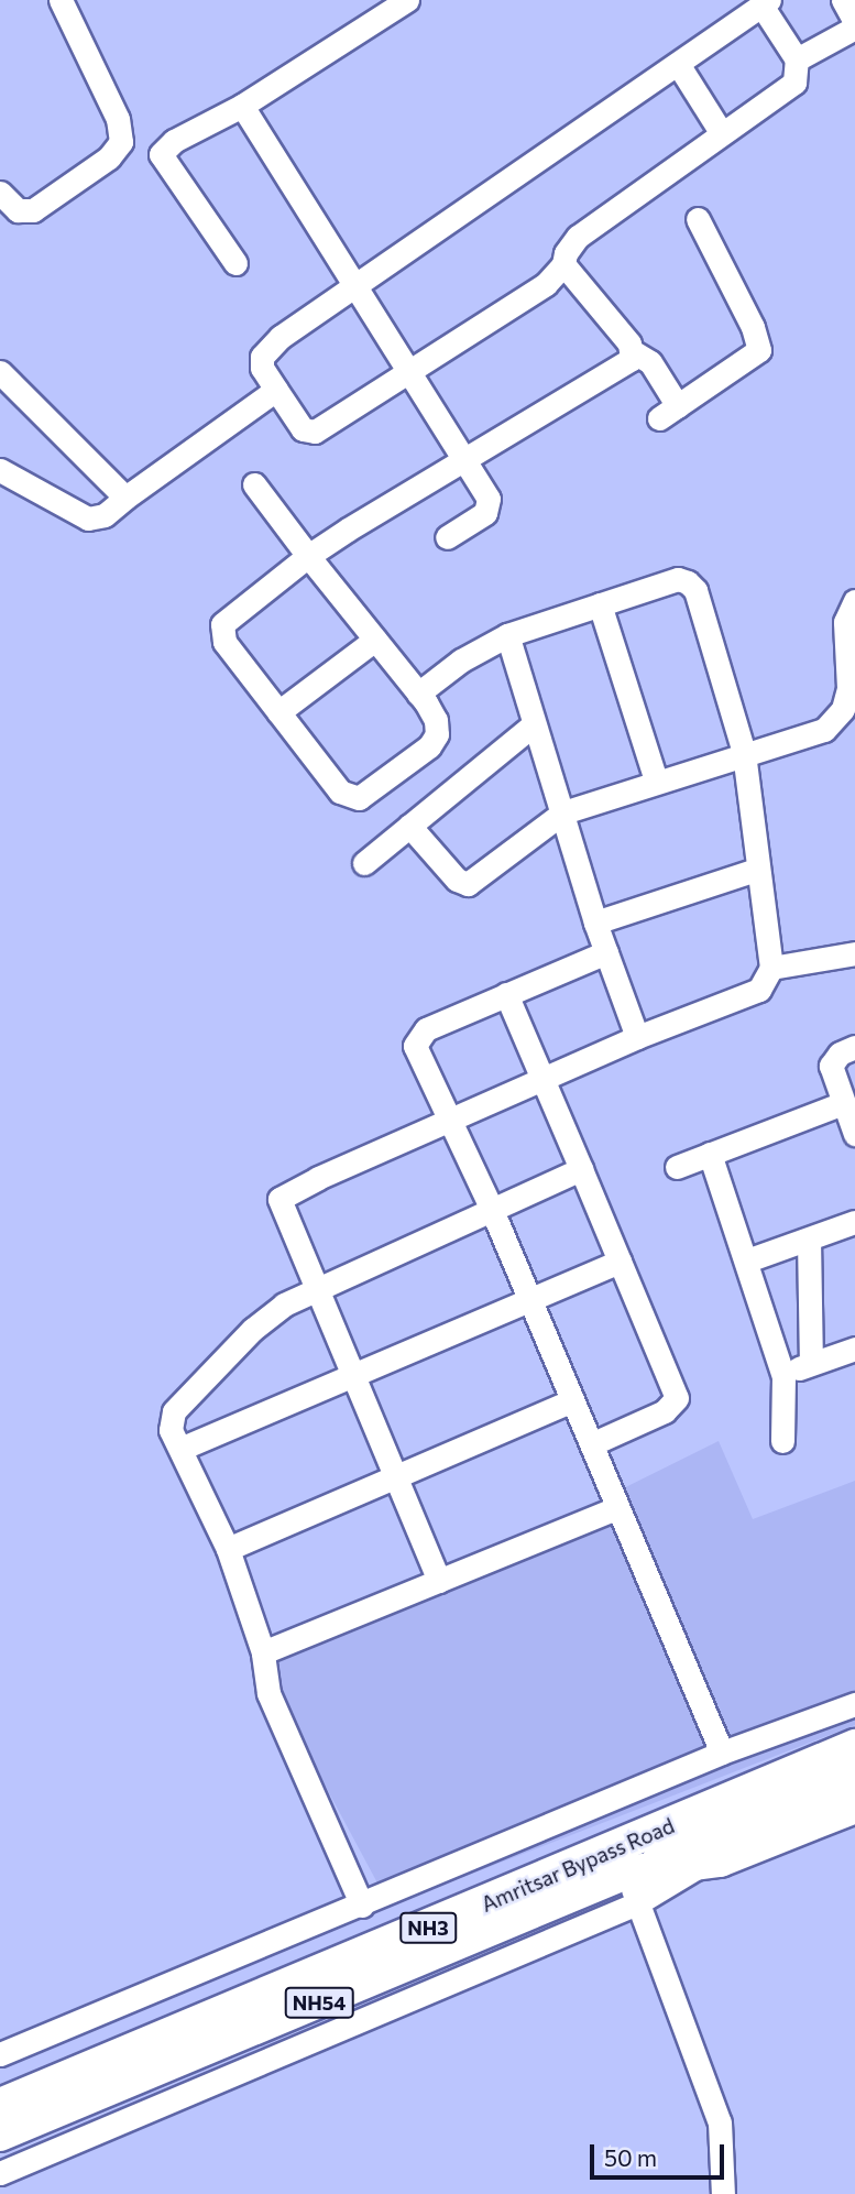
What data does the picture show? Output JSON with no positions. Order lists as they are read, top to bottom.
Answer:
{
  "streets": {
    "highway": ["Amritsar Bypass Road", "NH3", "NH54"]
  },
  "crossings": [
    ["Amritsar Bypass Road", "NH54"]
  ],
  "scale_bar": "50 m"
}
